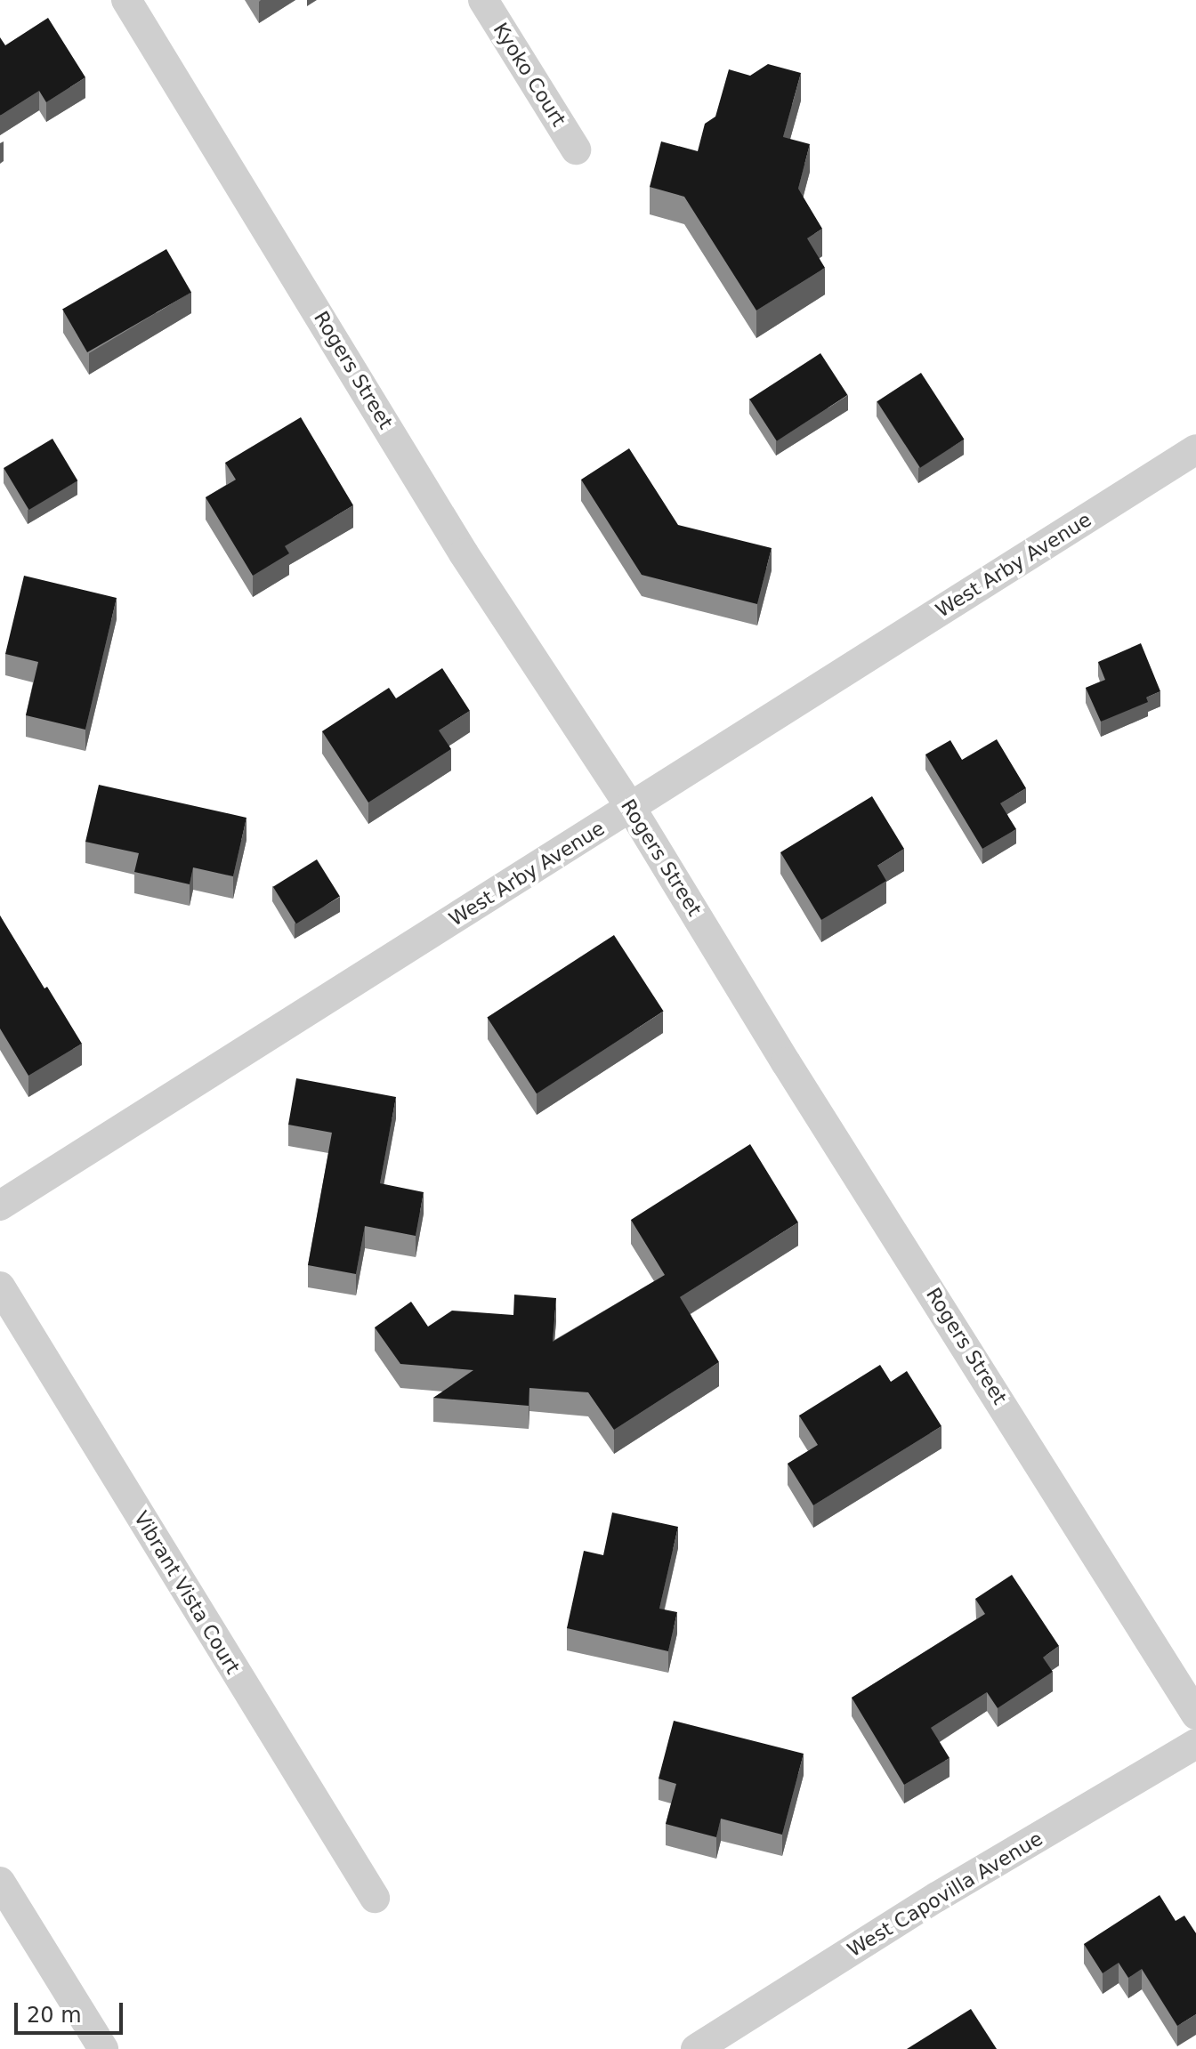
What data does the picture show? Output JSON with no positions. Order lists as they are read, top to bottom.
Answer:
{
  "streets": {
    "street": [
      "Kyoko Court",
      "Rogers Street",
      "West Arby Avenue",
      "Vibrant Vista Court",
      "West Capovilla Avenue"
    ]
  },
  "crossings": [
    ["Rogers Street", "West Arby Avenue"]
  ],
  "scale_bar": "20 m"
}
